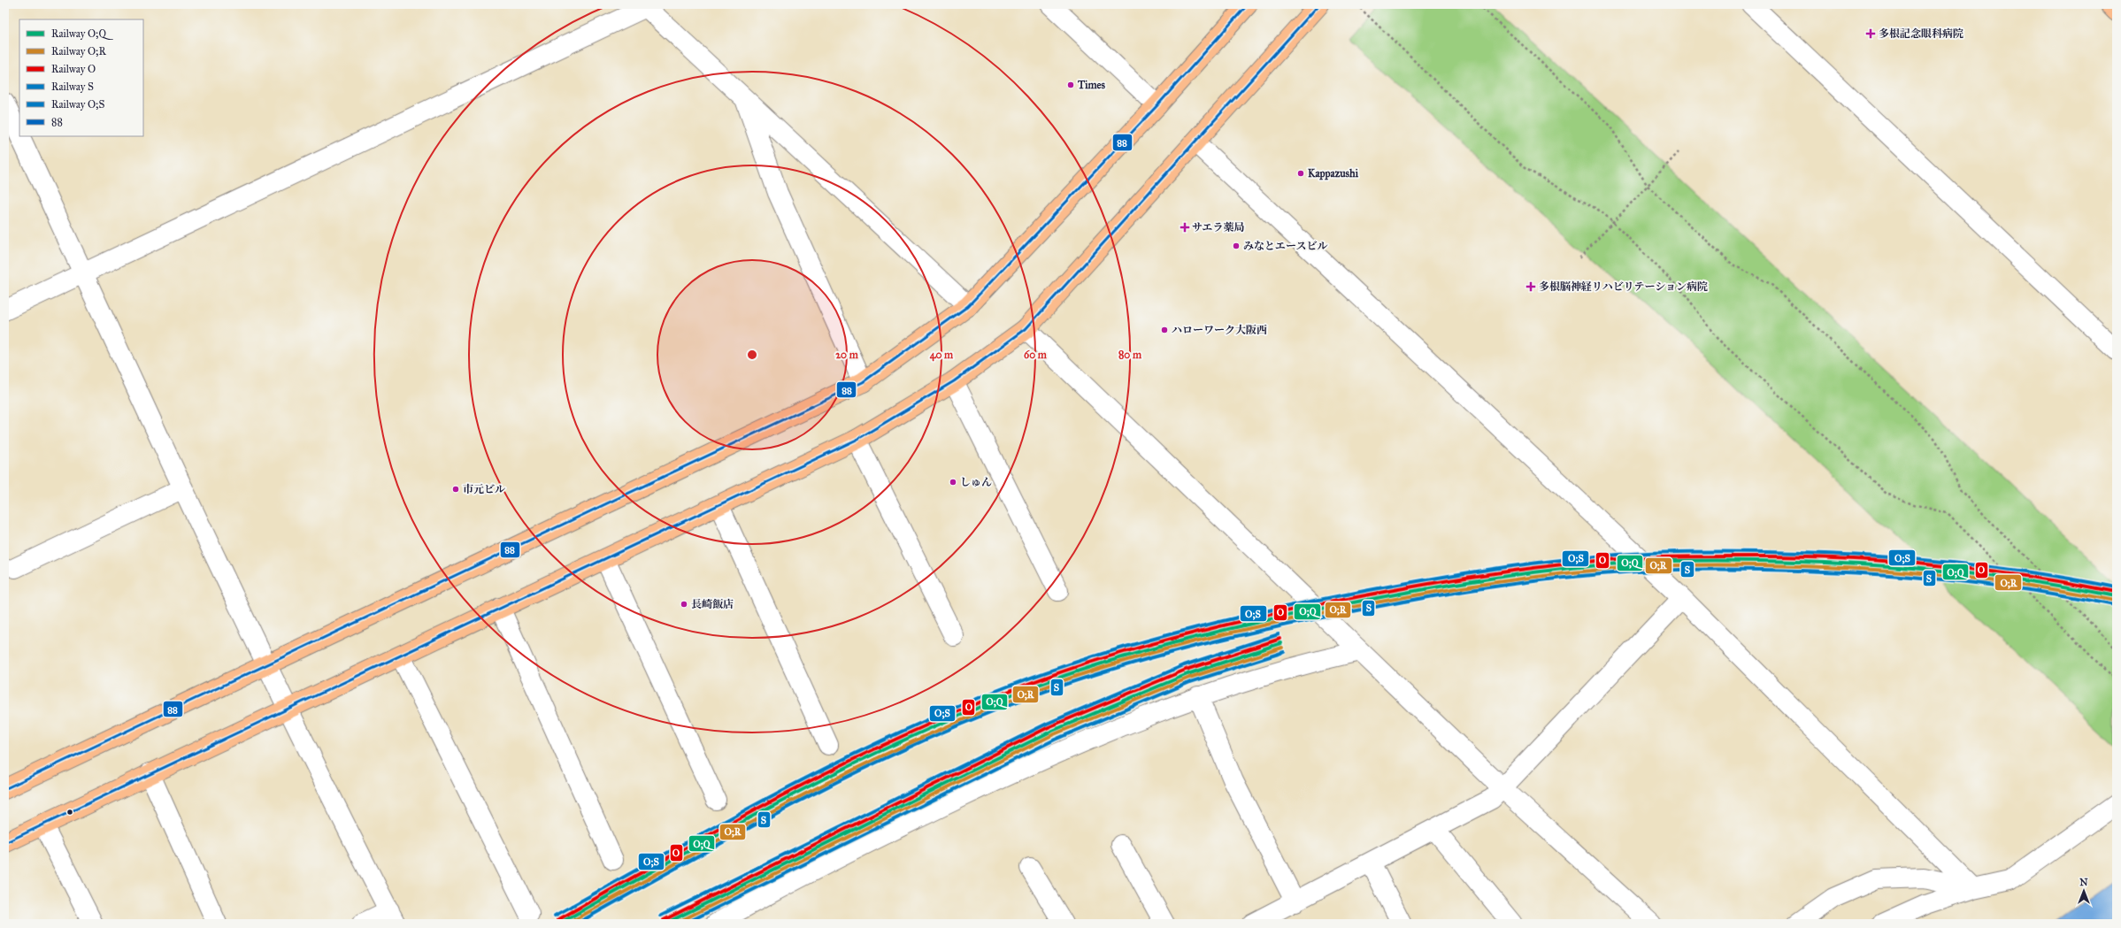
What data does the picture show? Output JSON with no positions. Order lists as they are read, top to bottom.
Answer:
{
  "places": {
    "health": ["多根記念眼科病院", "サエラ薬局", "多根脳神経リハビリテーション病院"],
    "other": [
      "Times",
      "Kappazushi",
      "みなとエースビル",
      "ハローワーク大阪西",
      "しゅん",
      "市元ビル",
      "長崎飯店"
    ]
  },
  "lines": [
    "transit line 88",
    "rail line O;S",
    "rail line O",
    "rail line O;Q",
    "rail line O;R",
    "rail line S"
  ],
  "legend": [
    "Railway O;Q",
    "Railway O;R",
    "Railway O",
    "Railway S",
    "Railway O;S",
    "88"
  ],
  "north": "top",
  "rings": [
    "20 m",
    "40 m",
    "60 m",
    "80 m"
  ]
}
